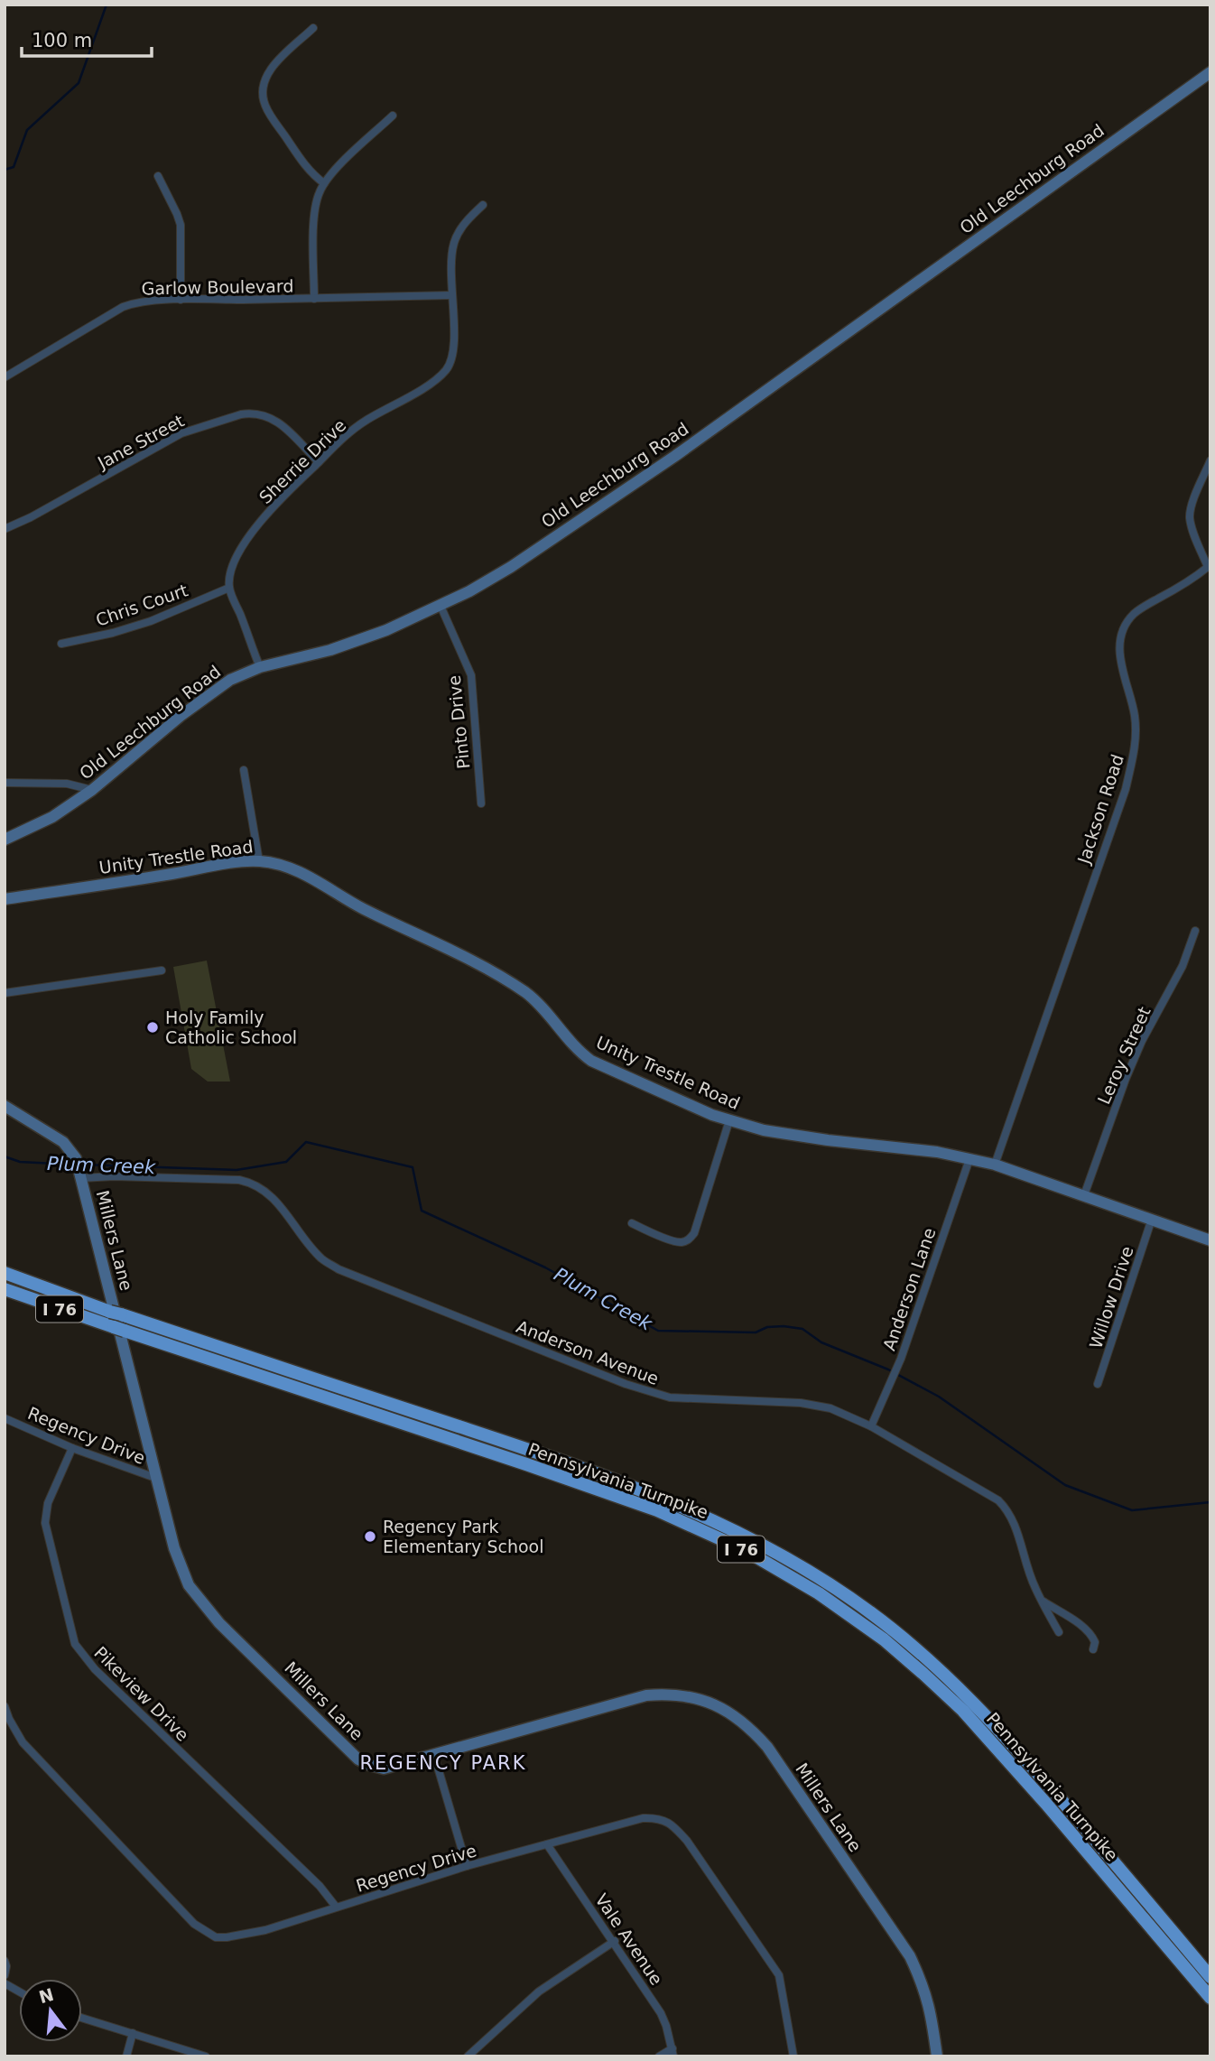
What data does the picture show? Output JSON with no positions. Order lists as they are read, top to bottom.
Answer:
{
  "streets": {
    "highway": ["I 76", "Pennsylvania Turnpike"],
    "street": [
      "Old Leechburg Road",
      "Garlow Boulevard",
      "Jane Street",
      "Sherrie Drive",
      "Chris Court",
      "Pinto Drive",
      "Jackson Road",
      "Unity Trestle Road",
      "Leroy Street",
      "Millers Lane",
      "Anderson Lane",
      "Willow Drive",
      "Anderson Avenue",
      "Regency Drive",
      "Pikeview Drive",
      "Vale Avenue"
    ]
  },
  "crossings": [
    ["Old Leechburg Road", "Pinto Drive"],
    ["Garlow Boulevard", "Sherrie Drive"],
    ["Jane Street", "Sherrie Drive"],
    ["Sherrie Drive", "Chris Court"],
    ["Jackson Road", "Unity Trestle Road"],
    ["Unity Trestle Road", "Leroy Street"],
    ["Unity Trestle Road", "Anderson Lane"],
    ["Unity Trestle Road", "Willow Drive"],
    ["Millers Lane", "Anderson Avenue"],
    ["Millers Lane", "Regency Drive"],
    ["Anderson Lane", "Anderson Avenue"],
    ["Regency Drive", "Pikeview Drive"],
    ["Regency Drive", "Vale Avenue"]
  ],
  "districts": ["REGENCY PARK"],
  "water": ["Plum Creek"],
  "places": ["Holy Family Catholic School", "Regency Park Elementary School"],
  "scale_bar": "100 m",
  "north": "top"
}
